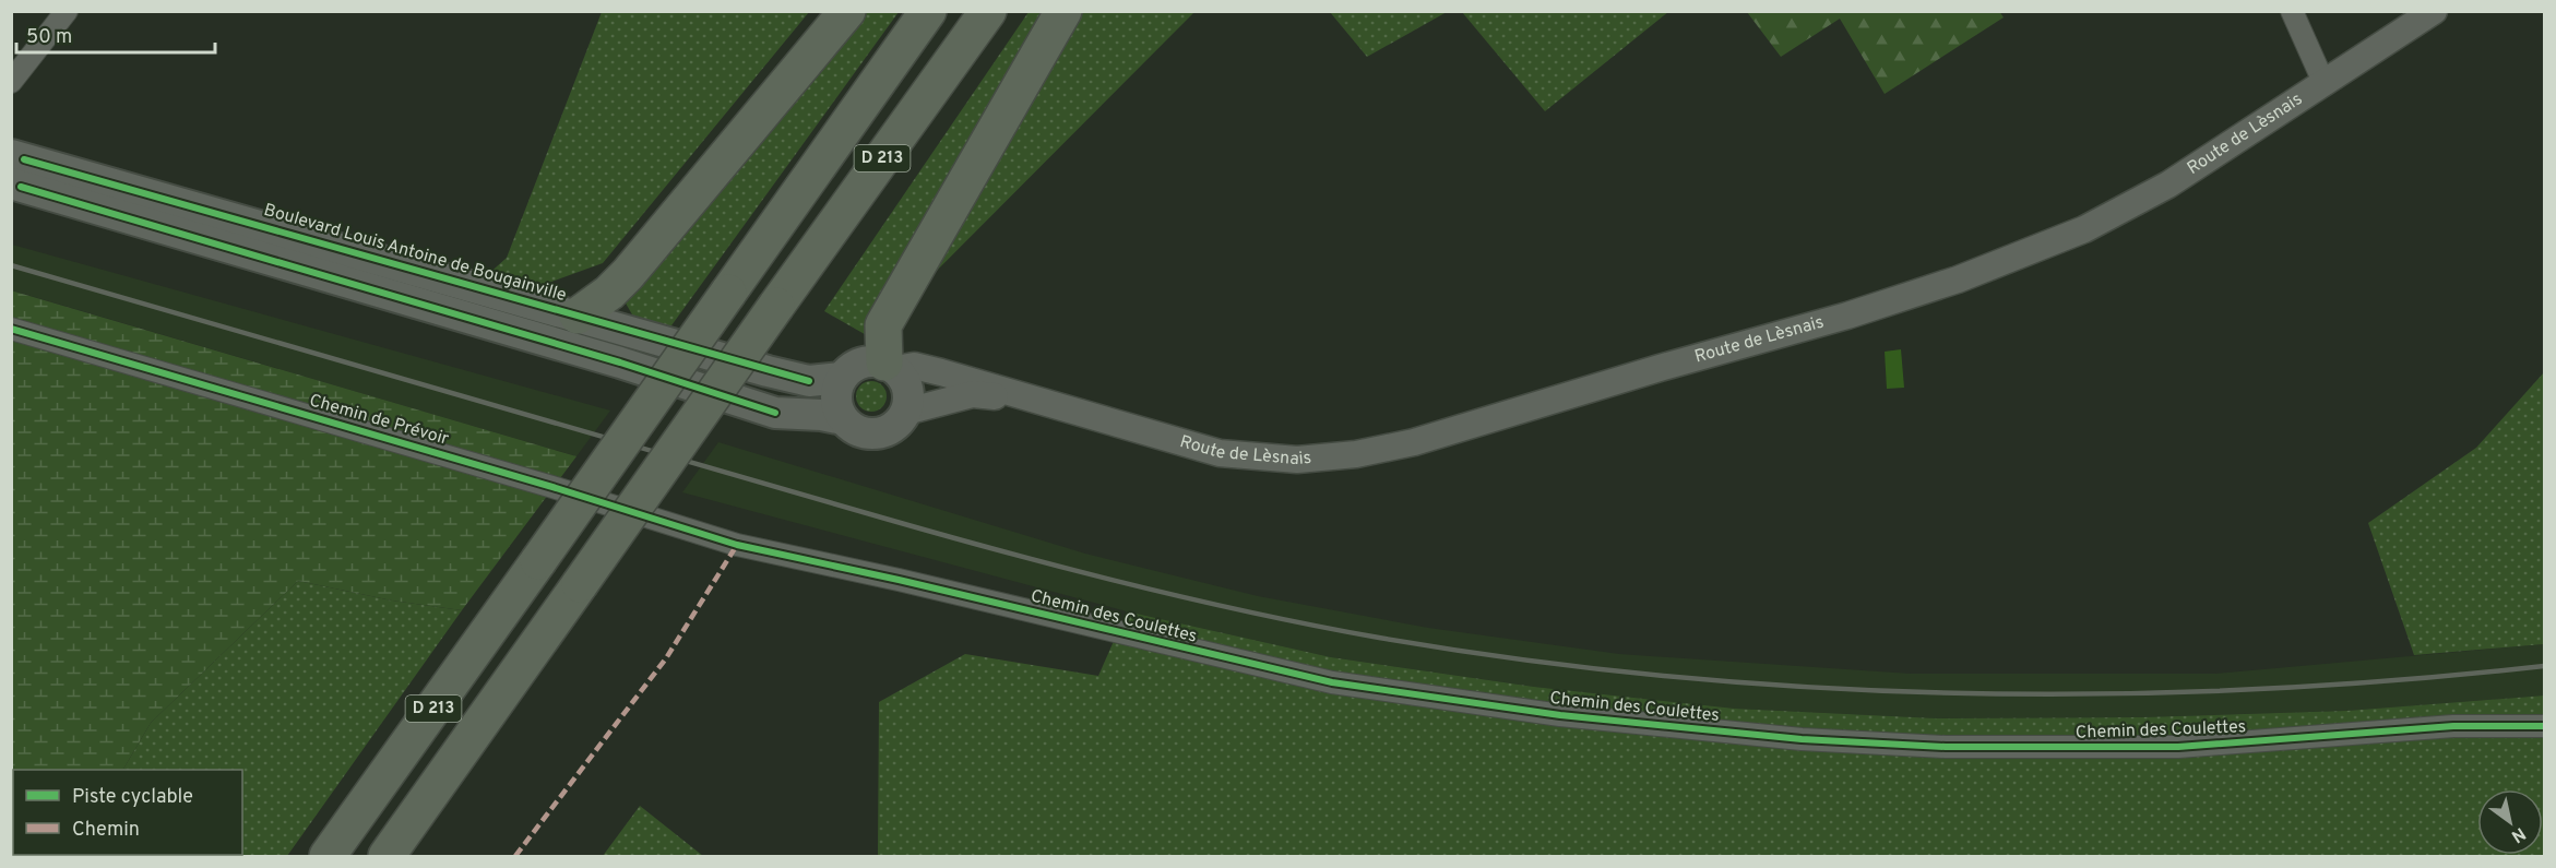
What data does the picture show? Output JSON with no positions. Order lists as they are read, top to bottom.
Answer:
{
  "streets": {
    "highway": ["D 213"],
    "main road": ["Boulevard Louis Antoine de Bougainville"],
    "street": ["Route de Lèsnais", "Chemin de Prévoir", "Chemin des Coulettes"]
  },
  "crossings": [
    ["Route de Lèsnais", "Boulevard Louis Antoine de Bougainville"],
    ["Chemin de Prévoir", "Chemin des Coulettes"]
  ],
  "legend": ["Piste cyclable", "Chemin"],
  "scale_bar": "50 m",
  "north": "bottom right"
}
